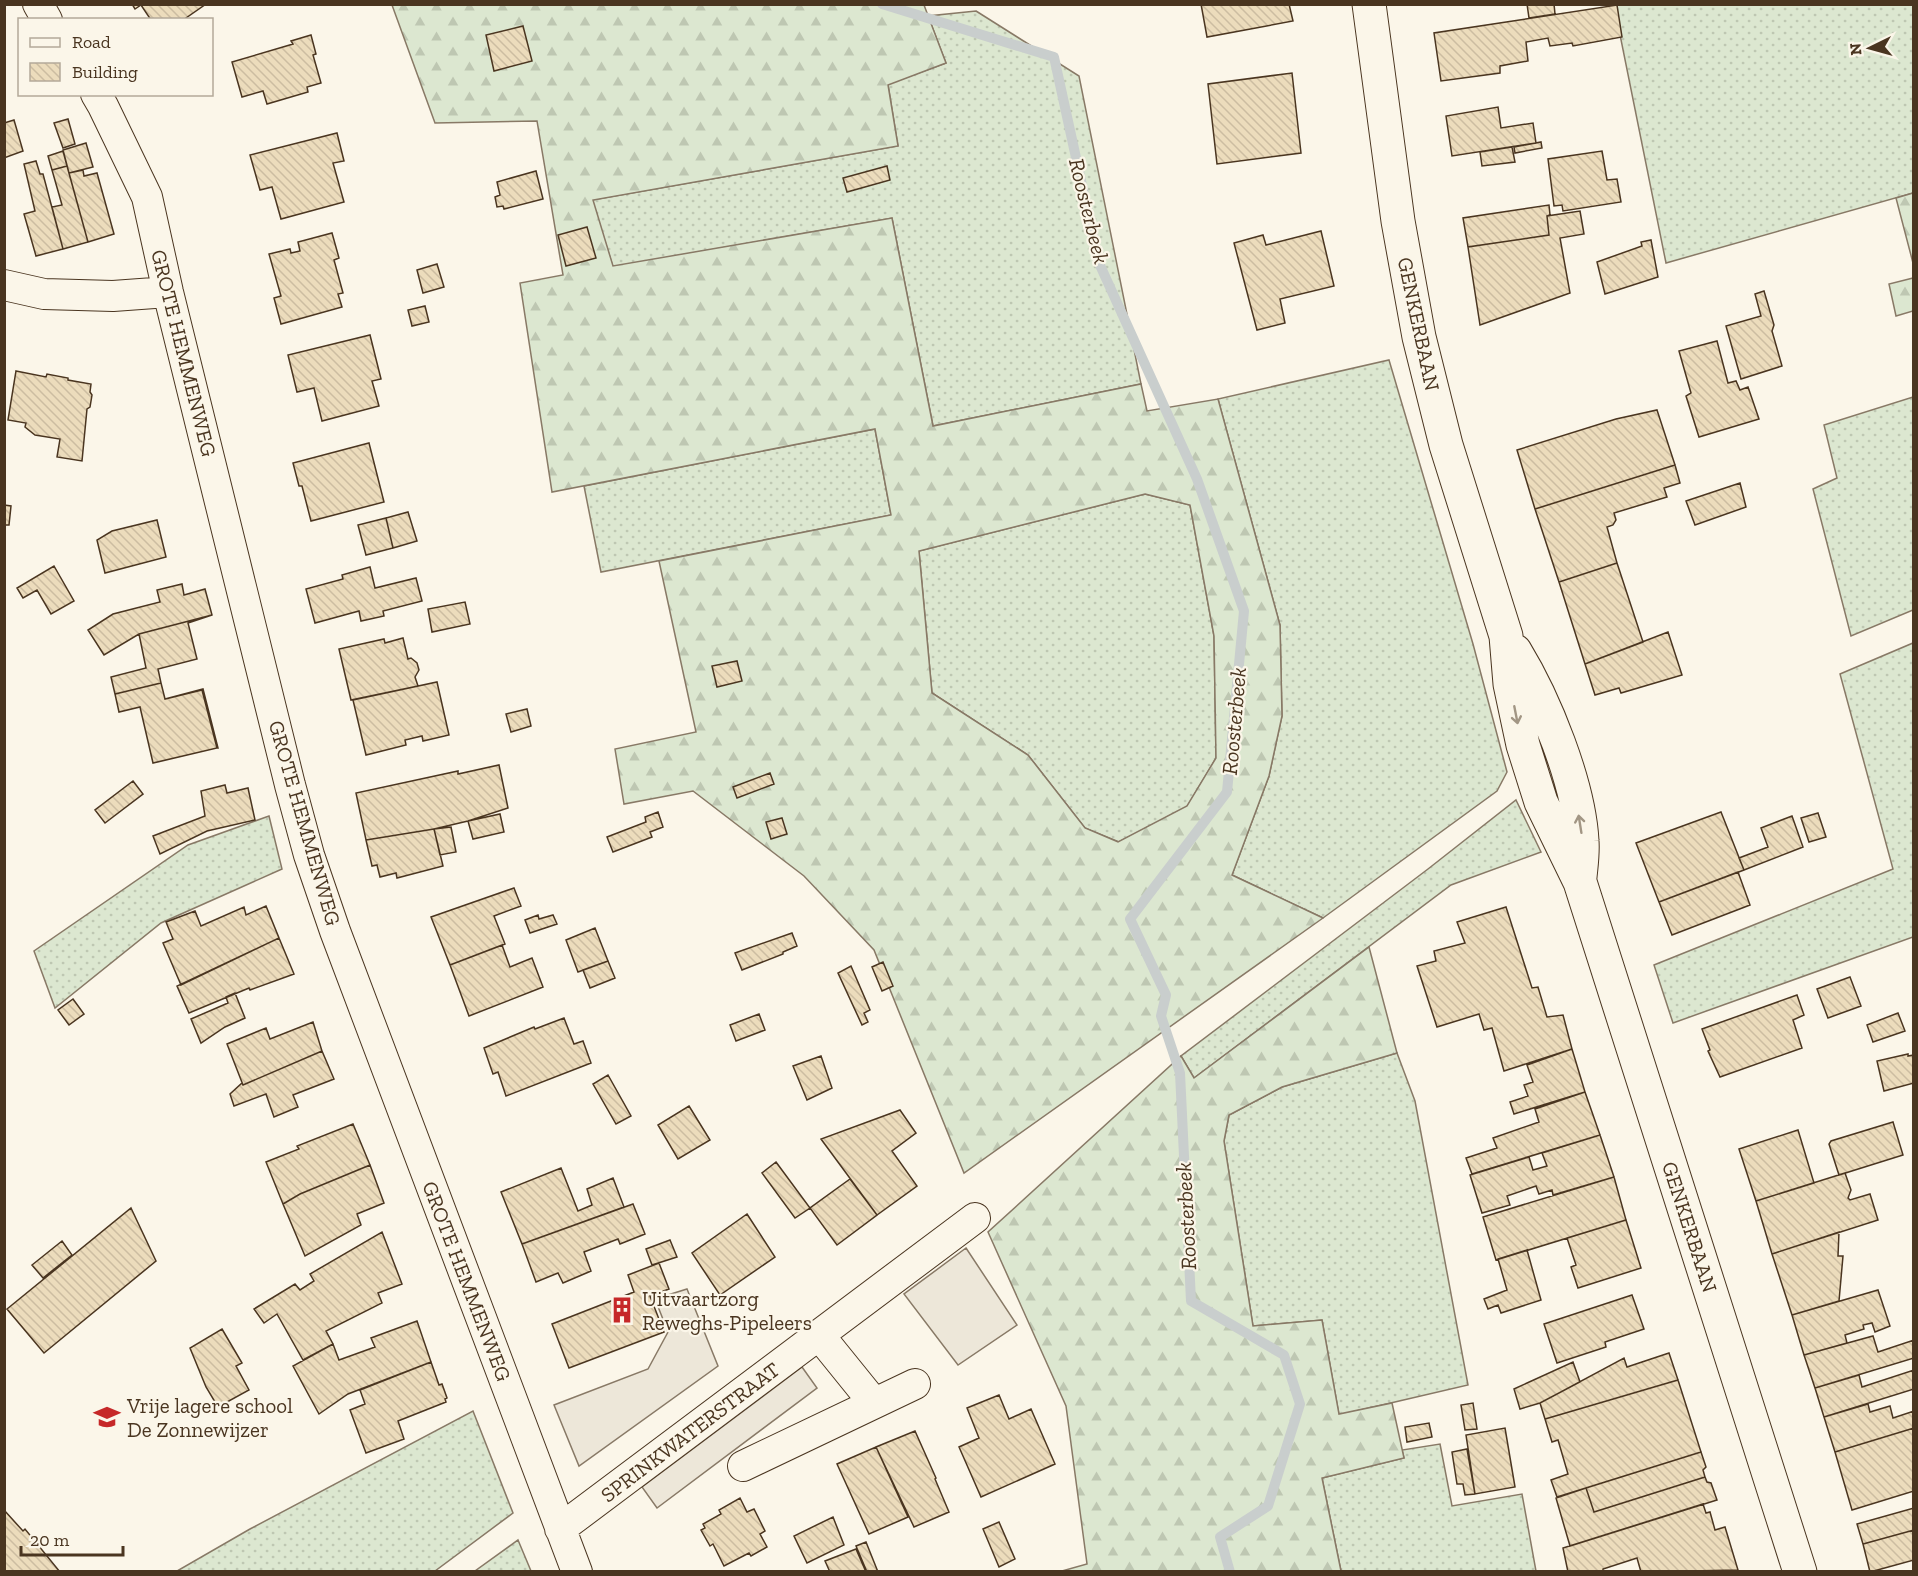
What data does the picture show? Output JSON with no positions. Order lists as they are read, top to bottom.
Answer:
{
  "streets": {
    "street": ["GENKERBAAN", "GROTE HEMMENWEG", "SPRINKWATERSTRAAT"]
  },
  "crossings": [
    ["GROTE HEMMENWEG", "SPRINKWATERSTRAAT"]
  ],
  "water": ["Roosterbeek"],
  "places": {
    "building": ["Uitvaartzorg Reweghs-Pipeleers"],
    "school or university": ["Vrije lagere school De Zonnewijzer"]
  },
  "legend": ["Road", "Building"],
  "scale_bar": "20 m",
  "north": "left"
}
